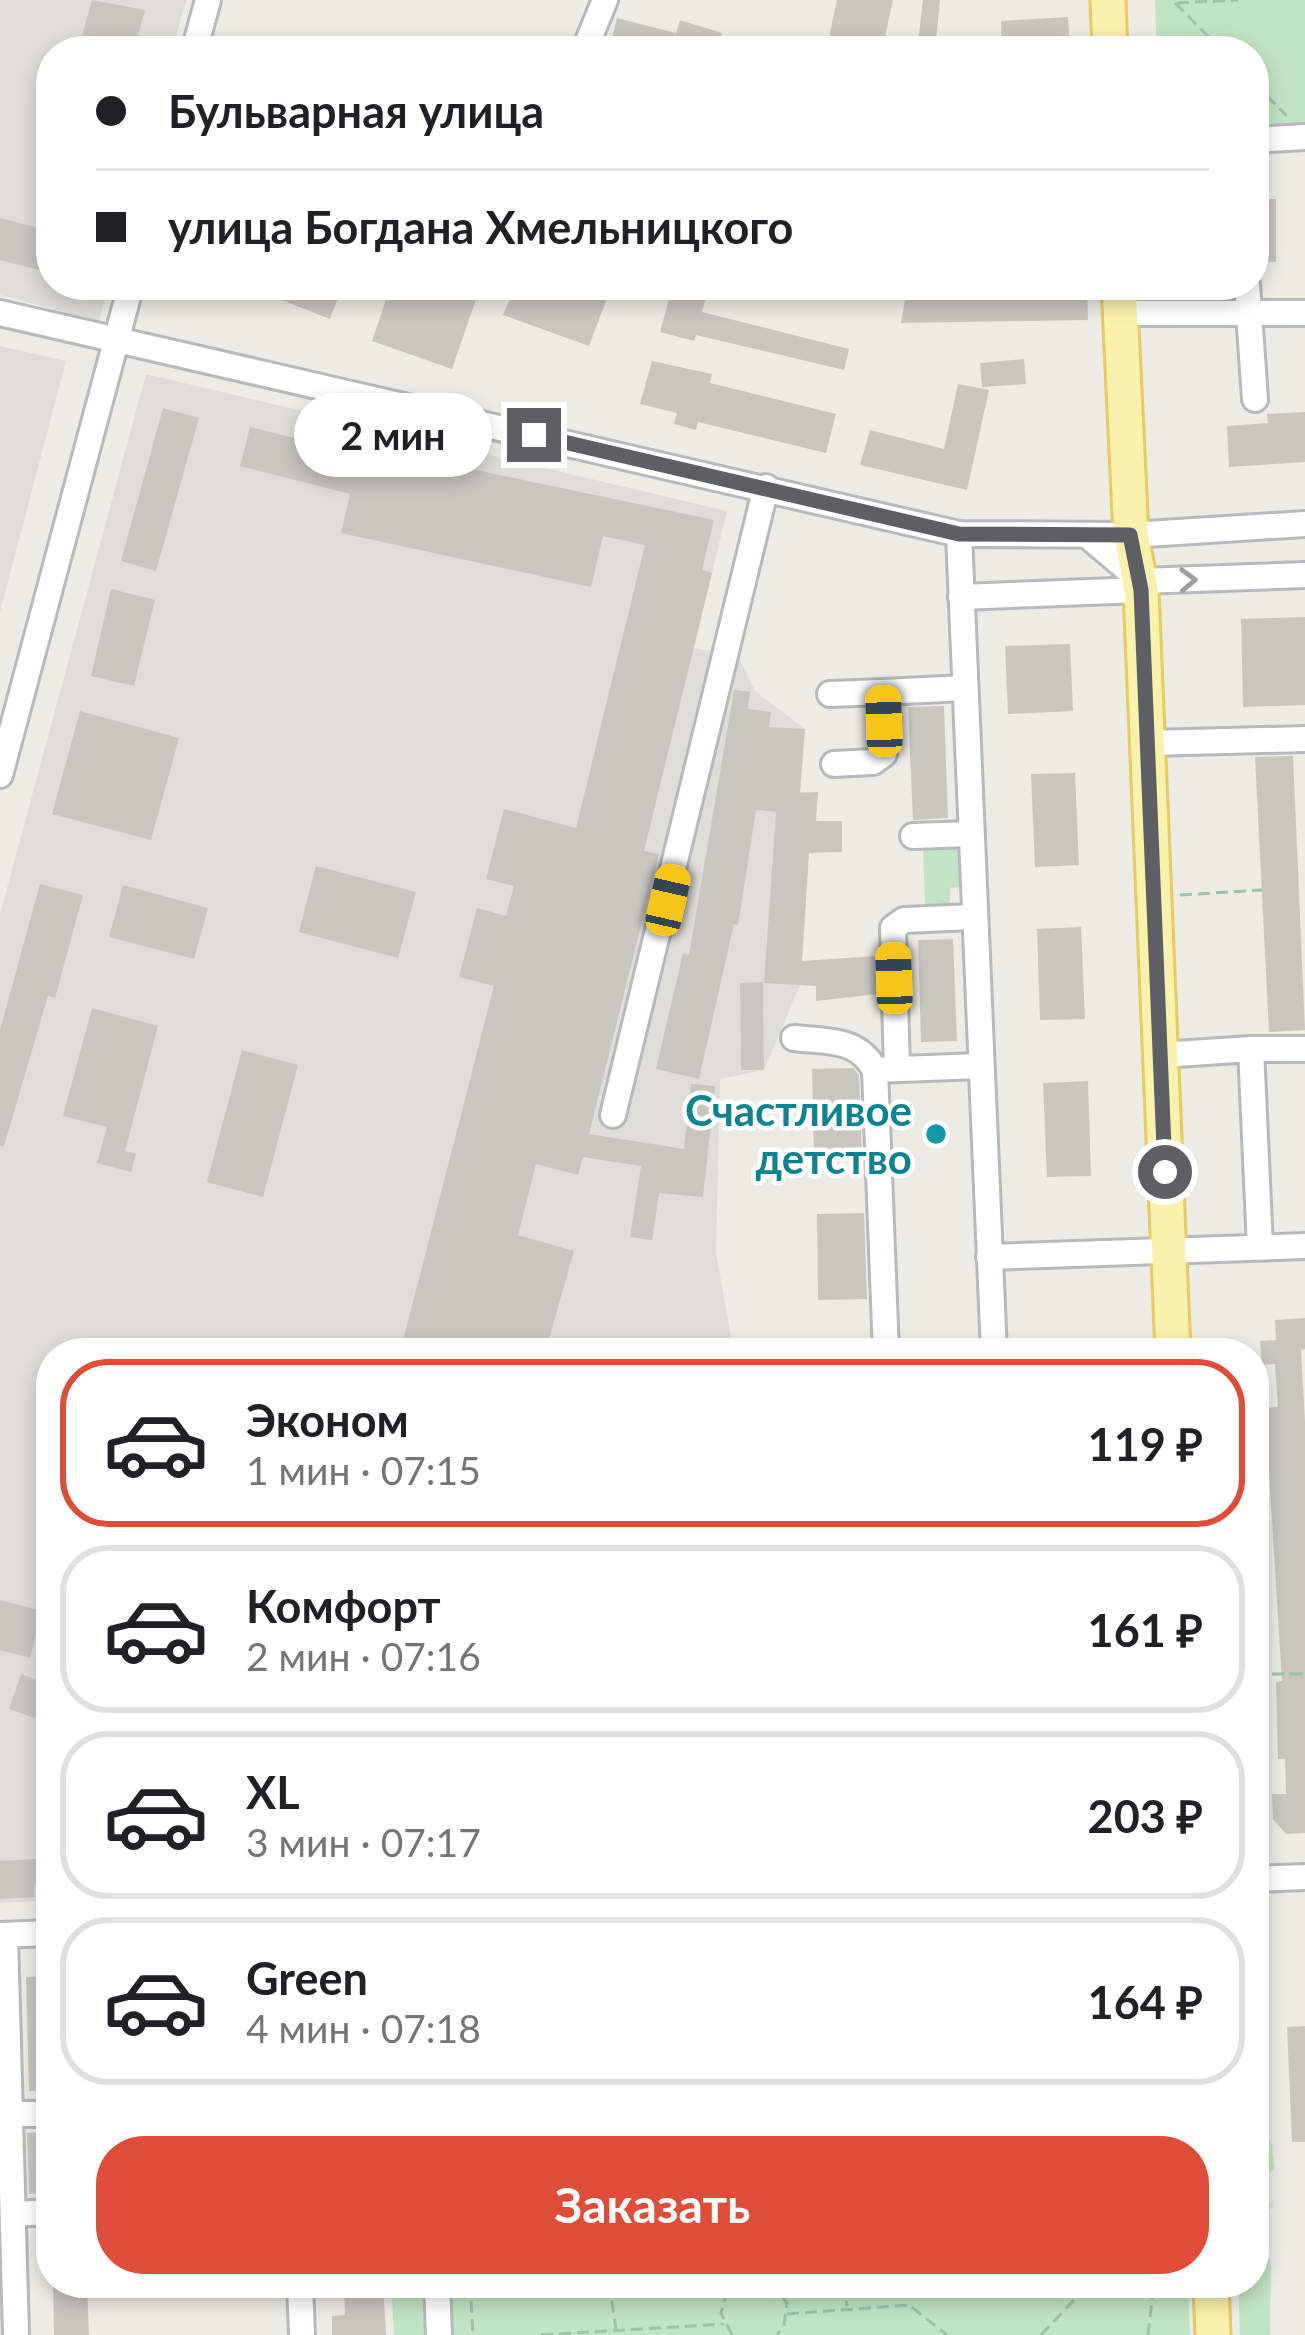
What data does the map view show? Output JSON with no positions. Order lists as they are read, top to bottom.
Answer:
{
  "places": ["Счастливое детство"],
  "page": {
    "banner": ["Бульварная улица", "улица Богдана Хмельницкого"],
    "bubble": "2 мин",
    "list": [
      {
        "name": "Эконом",
        "note": "1 мин · 07:15",
        "value": "119 ₽"
      },
      {
        "name": "Комфорт",
        "note": "2 мин · 07:16",
        "value": "161 ₽"
      },
      {
        "name": "XL",
        "note": "3 мин · 07:17",
        "value": "203 ₽"
      },
      {
        "name": "Green",
        "note": "4 мин · 07:18",
        "value": "164 ₽"
      }
    ],
    "buttons": "Заказать"
  }
}
